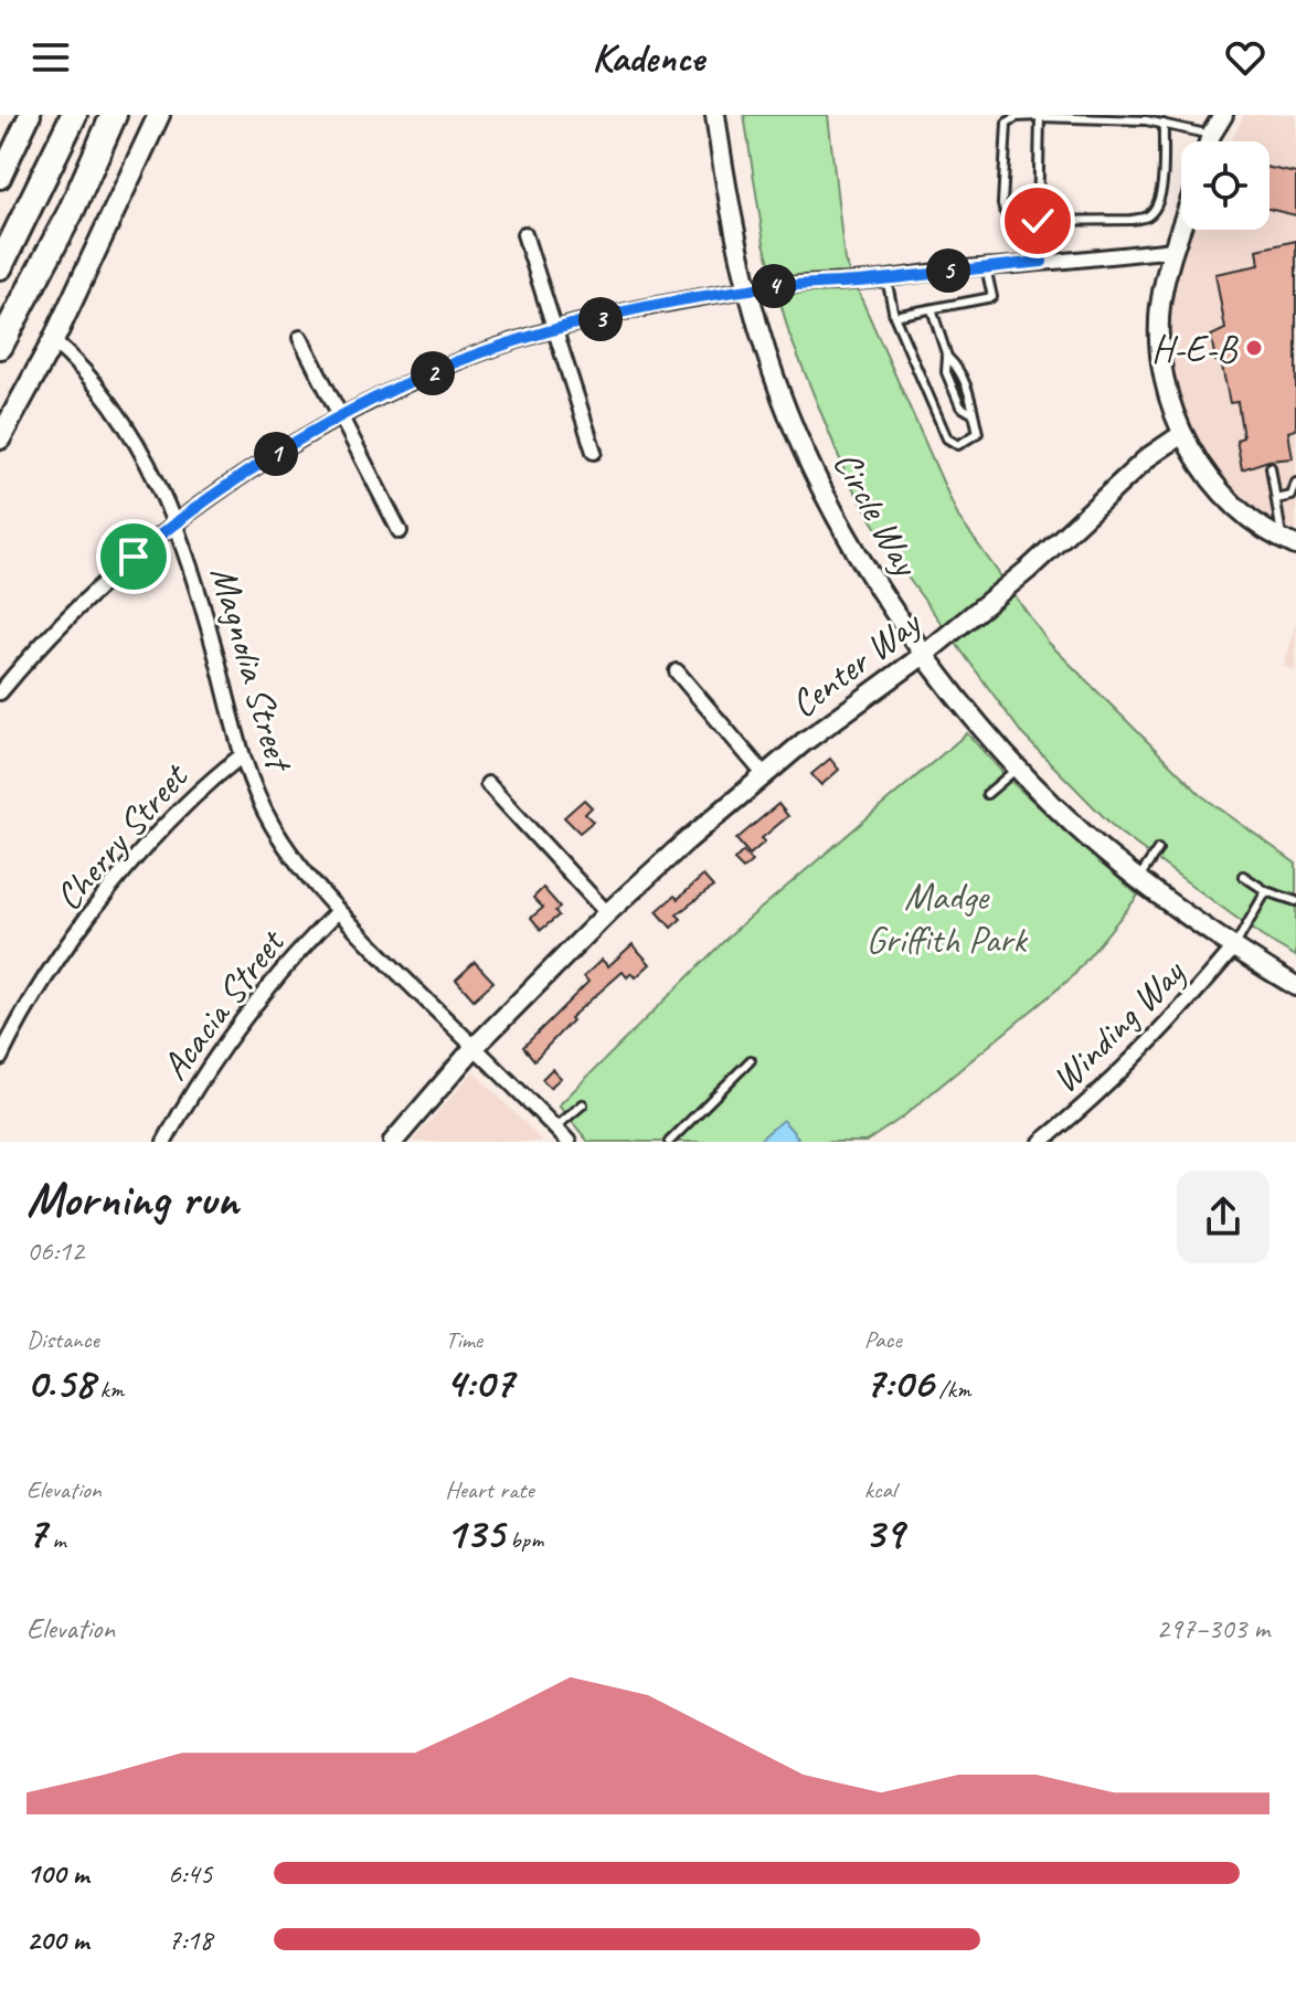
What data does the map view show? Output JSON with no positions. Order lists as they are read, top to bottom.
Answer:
{
  "streets": {
    "street": [
      "Circle Way",
      "Center Way",
      "Magnolia Street",
      "Cherry Street",
      "Acacia Street",
      "Winding Way"
    ]
  },
  "crossings": [
    ["Circle Way", "Center Way"],
    ["Circle Way", "Winding Way"],
    ["Center Way", "Magnolia Street"],
    ["Magnolia Street", "Cherry Street"],
    ["Magnolia Street", "Acacia Street"]
  ],
  "parks": ["Madge Griffith Park"],
  "places": ["H-E-B"],
  "page": {
    "header": "Kadence",
    "pins": [
      "5",
      "4",
      "3",
      "2",
      "1"
    ],
    "heading": ["Morning run", "06:12"],
    "stats": [
      ["Distance", "0.58 km"],
      ["Time", "4:07"],
      ["Pace", "7:06 /km"],
      ["Elevation", "7 m"],
      ["Heart rate", "135 bpm"],
      ["kcal", "39"]
    ],
    "chart": ["Elevation", "297–303 m"],
    "list": [
      {
        "name": "100 m",
        "note": "6:45"
      },
      {
        "name": "200 m",
        "note": "7:18"
      }
    ]
  }
}
